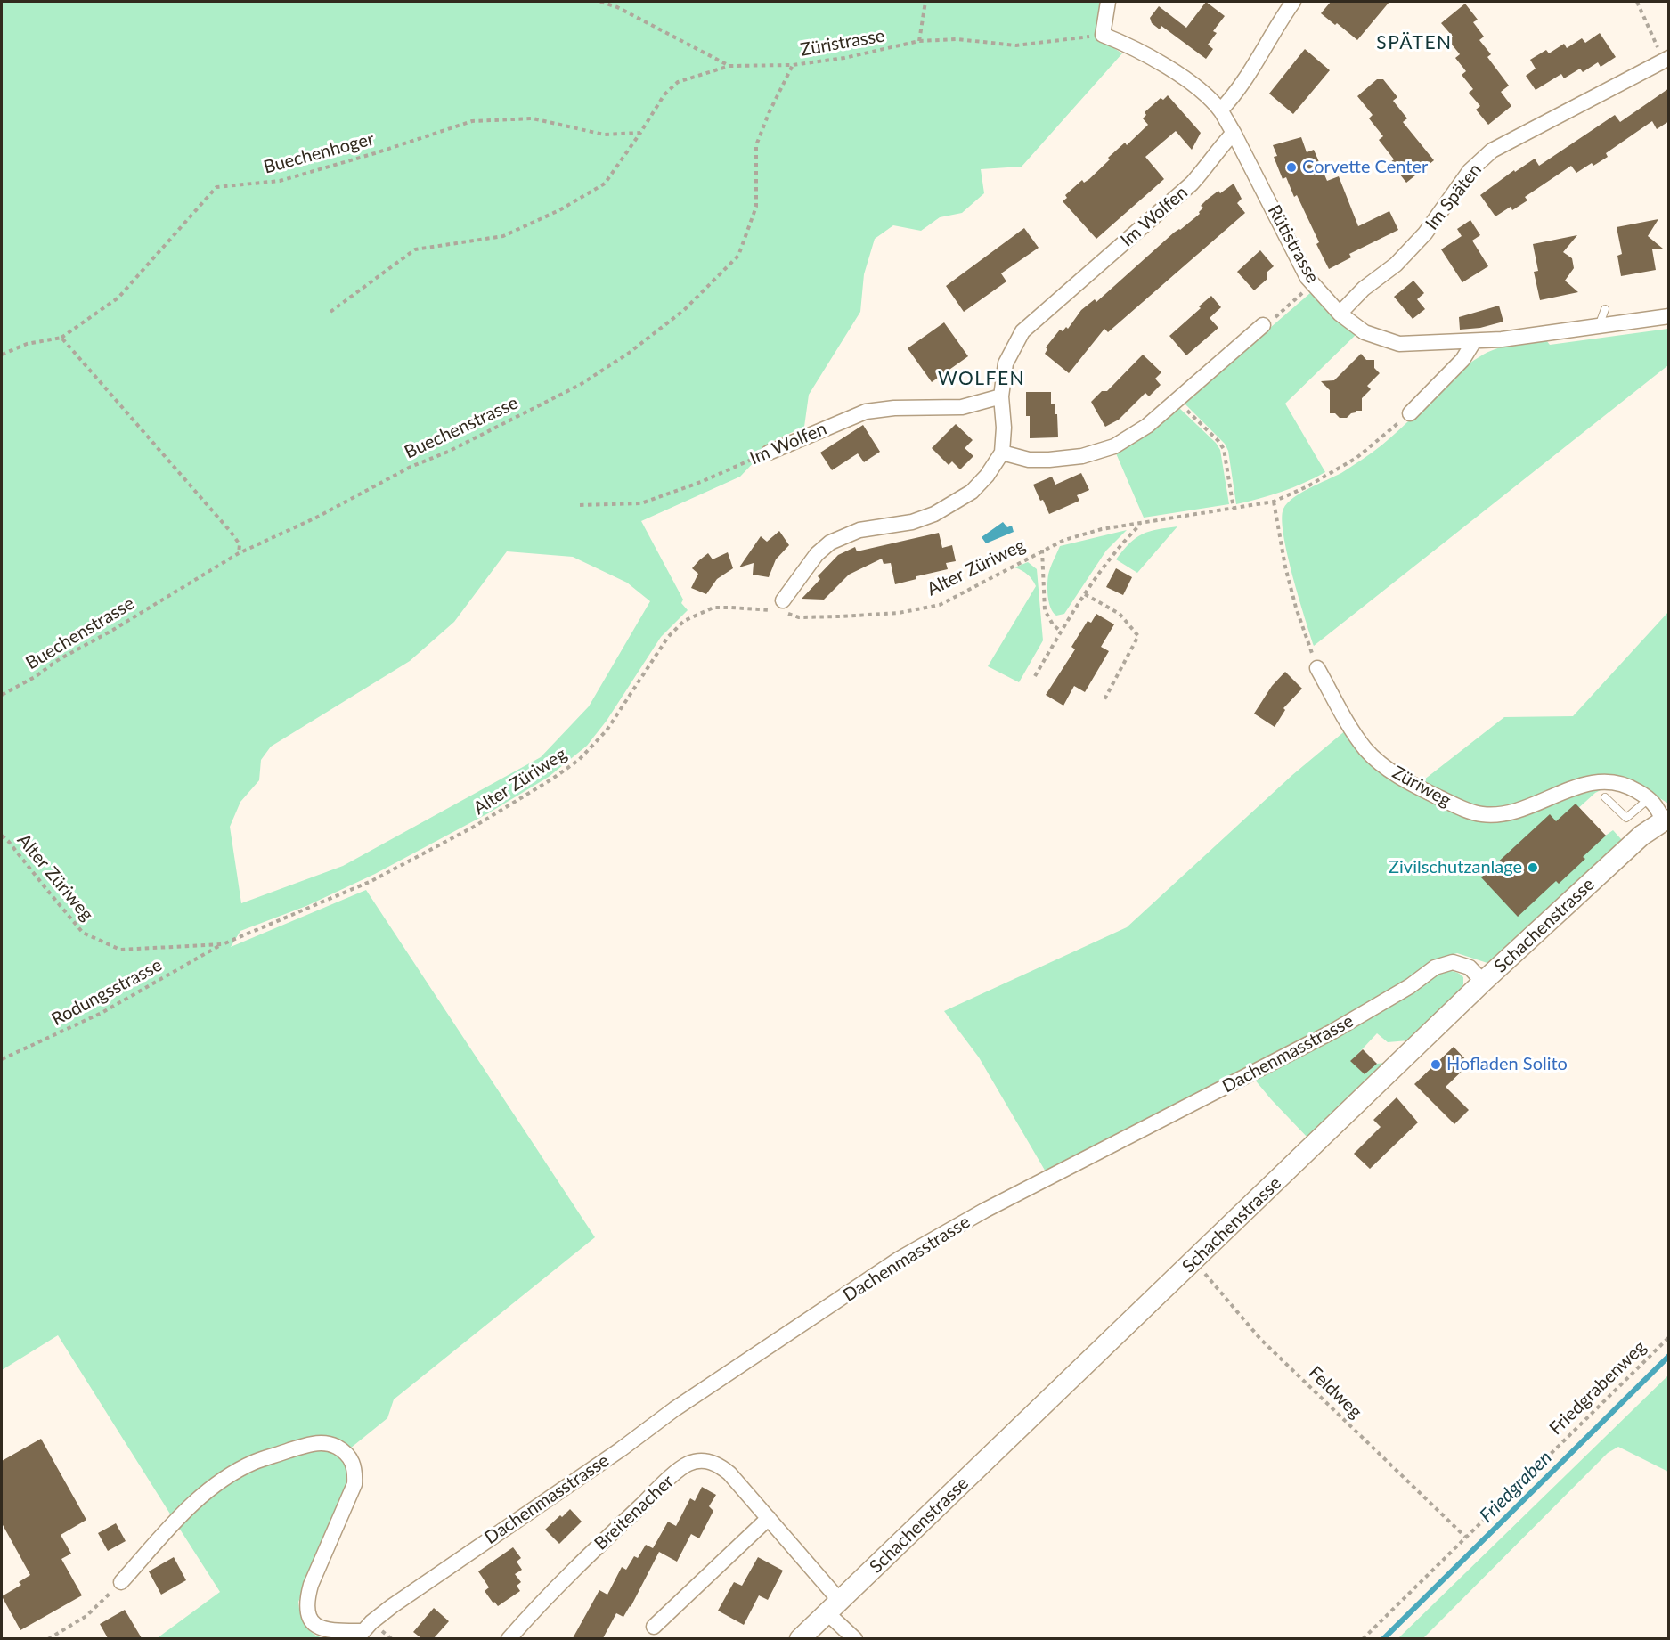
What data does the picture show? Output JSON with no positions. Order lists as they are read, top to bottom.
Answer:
{
  "streets": {
    "street": [
      "Im Späten",
      "Im Wolfen",
      "Rütistrasse",
      "Züriweg",
      "Schachenstrasse",
      "Dachenmasstrasse",
      "Breitenacher"
    ],
    "path": [
      "Züristrasse",
      "Buechenhoger",
      "Buechenstrasse",
      "Alter Züriweg",
      "Rodungsstrasse",
      "Friedgrabenweg",
      "Feldweg"
    ]
  },
  "crossings": [
    ["Züristrasse", "Rütistrasse"],
    ["Züristrasse", "Buechenstrasse"],
    ["Im Späten", "Rütistrasse"],
    ["Im Wolfen", "Rütistrasse"],
    ["Im Wolfen", "Alter Züriweg"],
    ["Alter Züriweg", "Rodungsstrasse"],
    ["Züriweg", "Schachenstrasse"],
    ["Schachenstrasse", "Dachenmasstrasse"],
    ["Schachenstrasse", "Feldweg"],
    ["Schachenstrasse", "Breitenacher"],
    ["Friedgrabenweg", "Feldweg"]
  ],
  "districts": ["SPÄTEN", "WOLFEN"],
  "water": ["Friedgraben"],
  "places": ["Corvette Center", "Zivilschutzanlage", "Hofladen Solito"]
}
